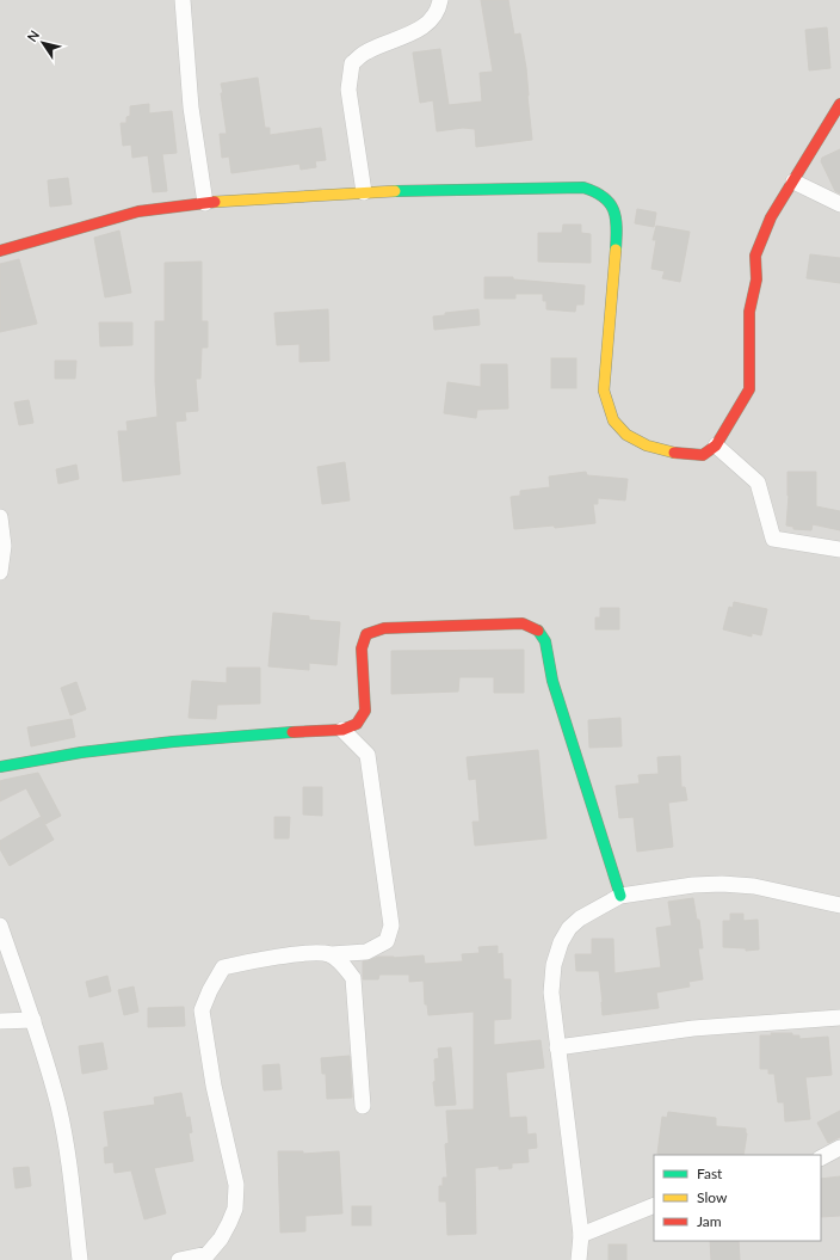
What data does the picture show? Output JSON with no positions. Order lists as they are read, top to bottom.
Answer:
{
  "legend": ["Fast", "Slow", "Jam"],
  "north": "top left"
}
